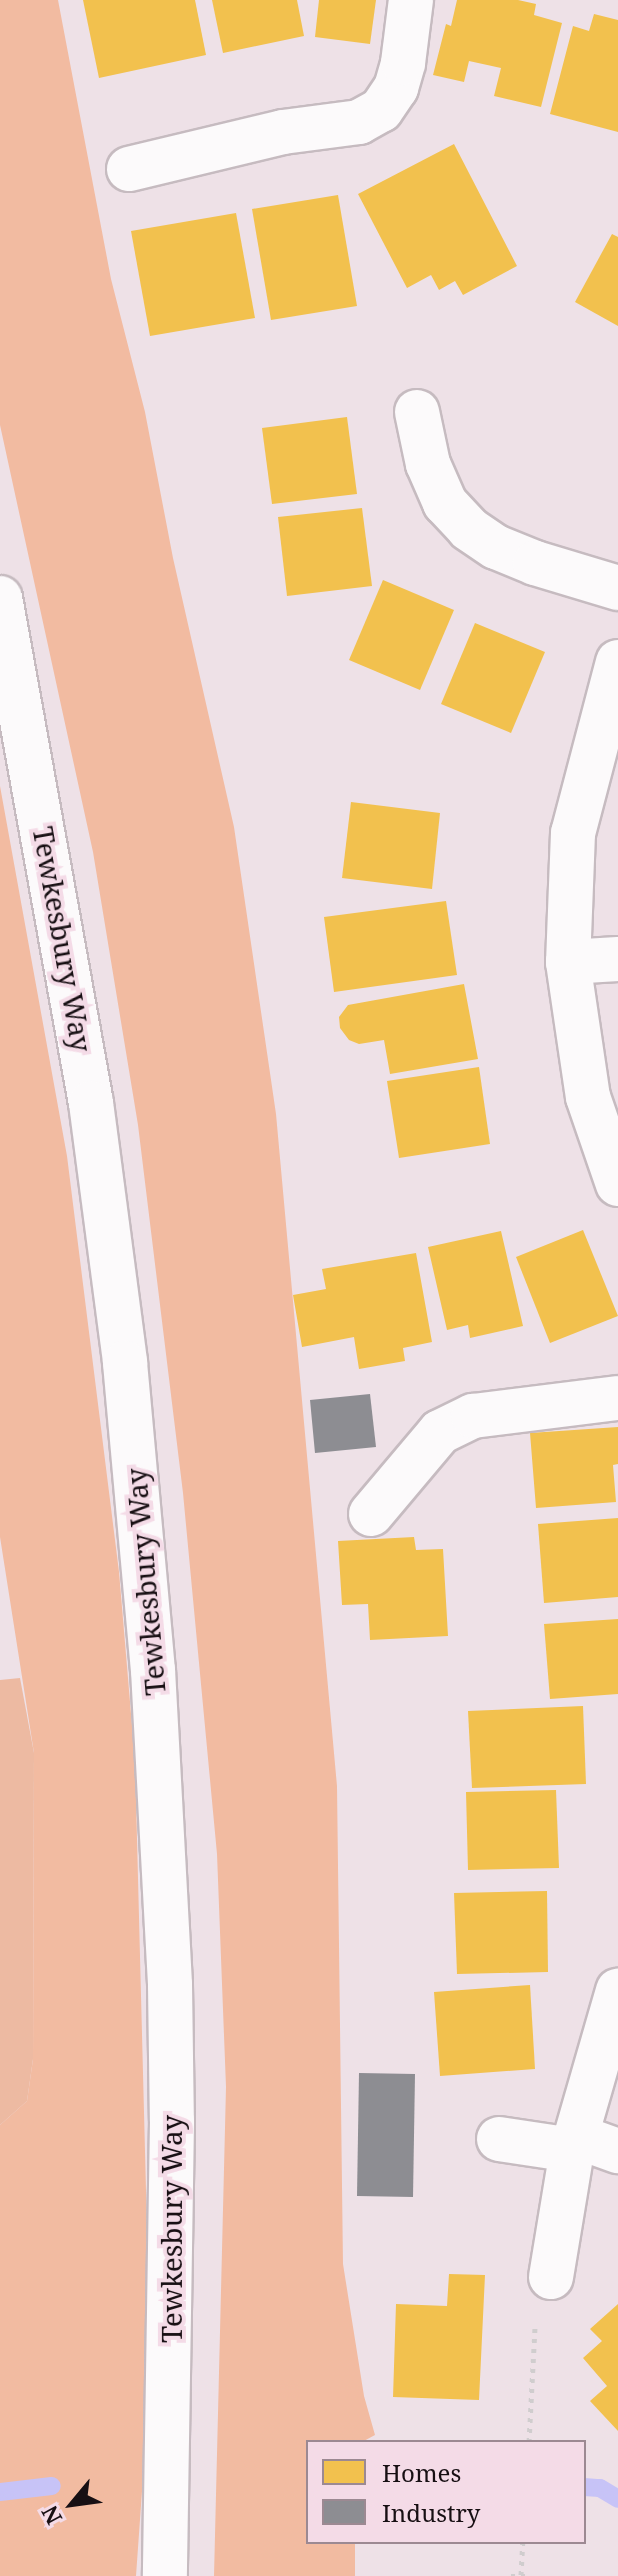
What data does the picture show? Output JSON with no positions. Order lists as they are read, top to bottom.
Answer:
{
  "streets": {
    "street": ["Tewkesbury Way"]
  },
  "legend": ["Homes", "Industry"],
  "north": "bottom left"
}
